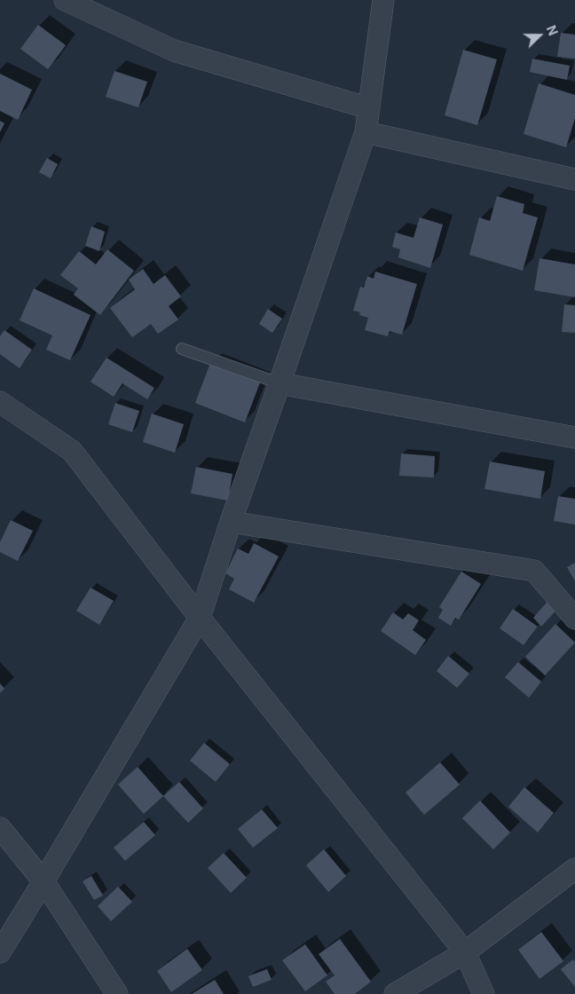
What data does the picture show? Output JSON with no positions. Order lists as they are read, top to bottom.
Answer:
{
  "north": "right"
}
